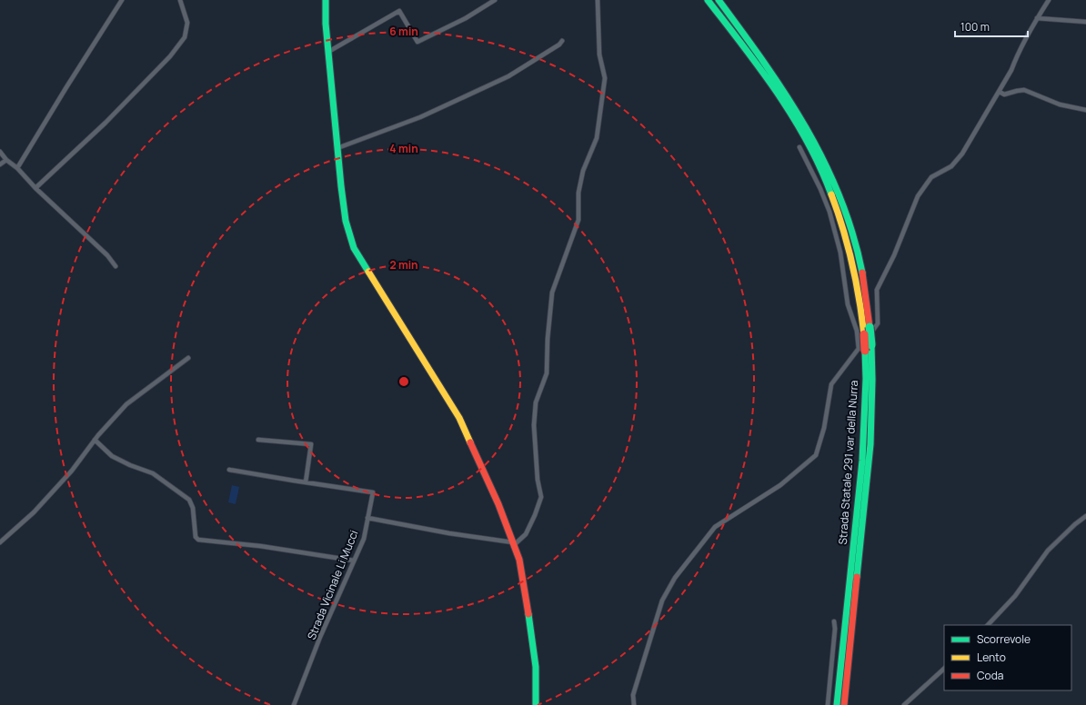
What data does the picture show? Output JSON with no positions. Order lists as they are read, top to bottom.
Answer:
{
  "streets": {
    "main road": ["Strada Statale 291 var della Nurra"],
    "street": ["Strada Vicinale Li Mucci"]
  },
  "legend": ["Scorrevole", "Lento", "Coda"],
  "scale_bar": "100 m",
  "rings": ["6 min", "4 min", "2 min"]
}
